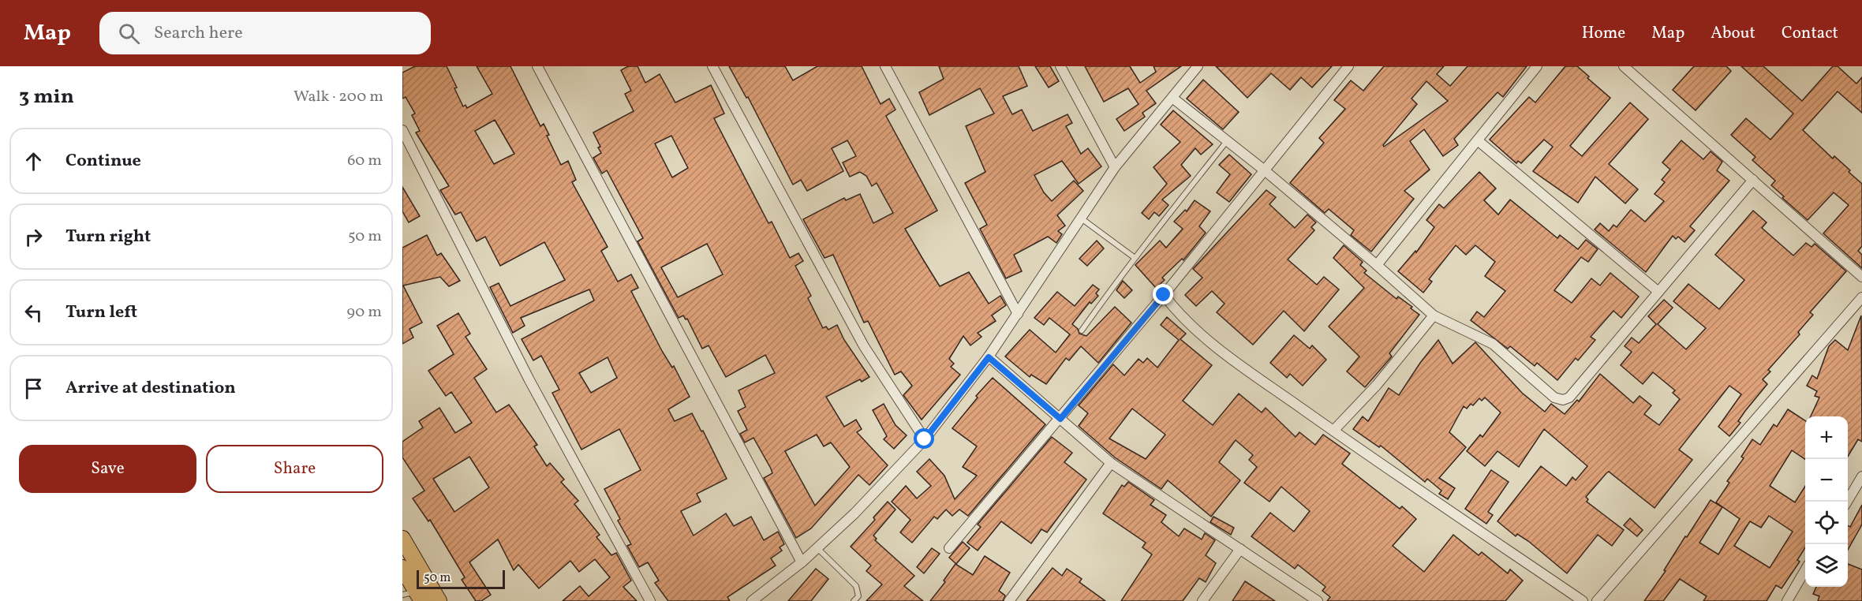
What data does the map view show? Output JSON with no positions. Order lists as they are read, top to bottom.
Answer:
{
  "scale_bar": "50 m",
  "page": {
    "header": "Map",
    "search": "Search here",
    "nav": [
      "Home",
      "Map",
      "About",
      "Contact"
    ],
    "heading": ["3 min", "Walk · 200 m"],
    "list": [
      ["Continue", "60 m"],
      ["Turn right", "50 m"],
      ["Turn left", "90 m"],
      "Arrive at destination"
    ],
    "map_buttons": ["+", "−"],
    "buttons": ["Save", "Share"],
    "scale": "50 m"
  }
}
